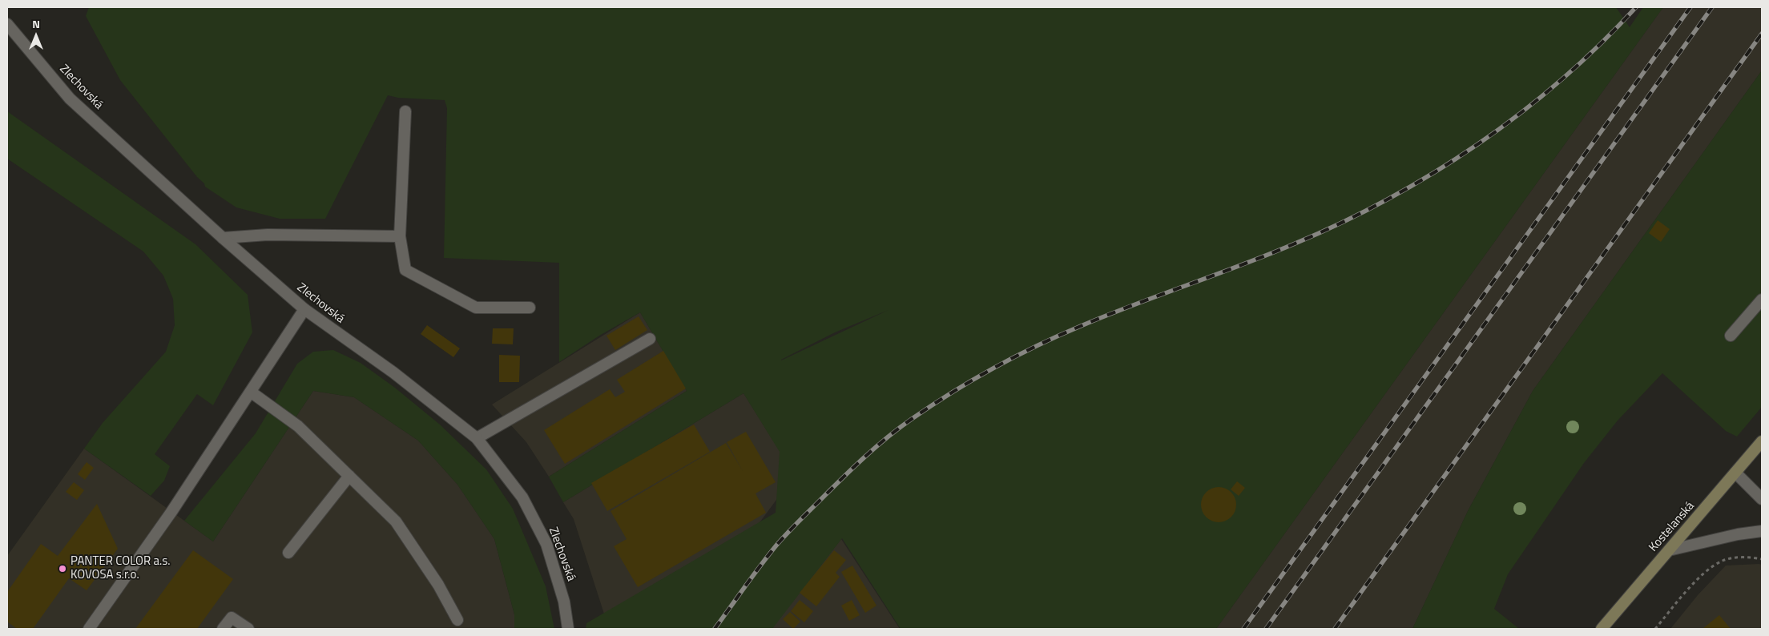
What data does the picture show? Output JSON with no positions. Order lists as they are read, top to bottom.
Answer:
{
  "streets": {
    "main road": ["Kostelanská"],
    "street": ["Zlechovská"]
  },
  "places": ["PANTER COLOR a.s. KOVOSA s.r.o."],
  "north": "top"
}
